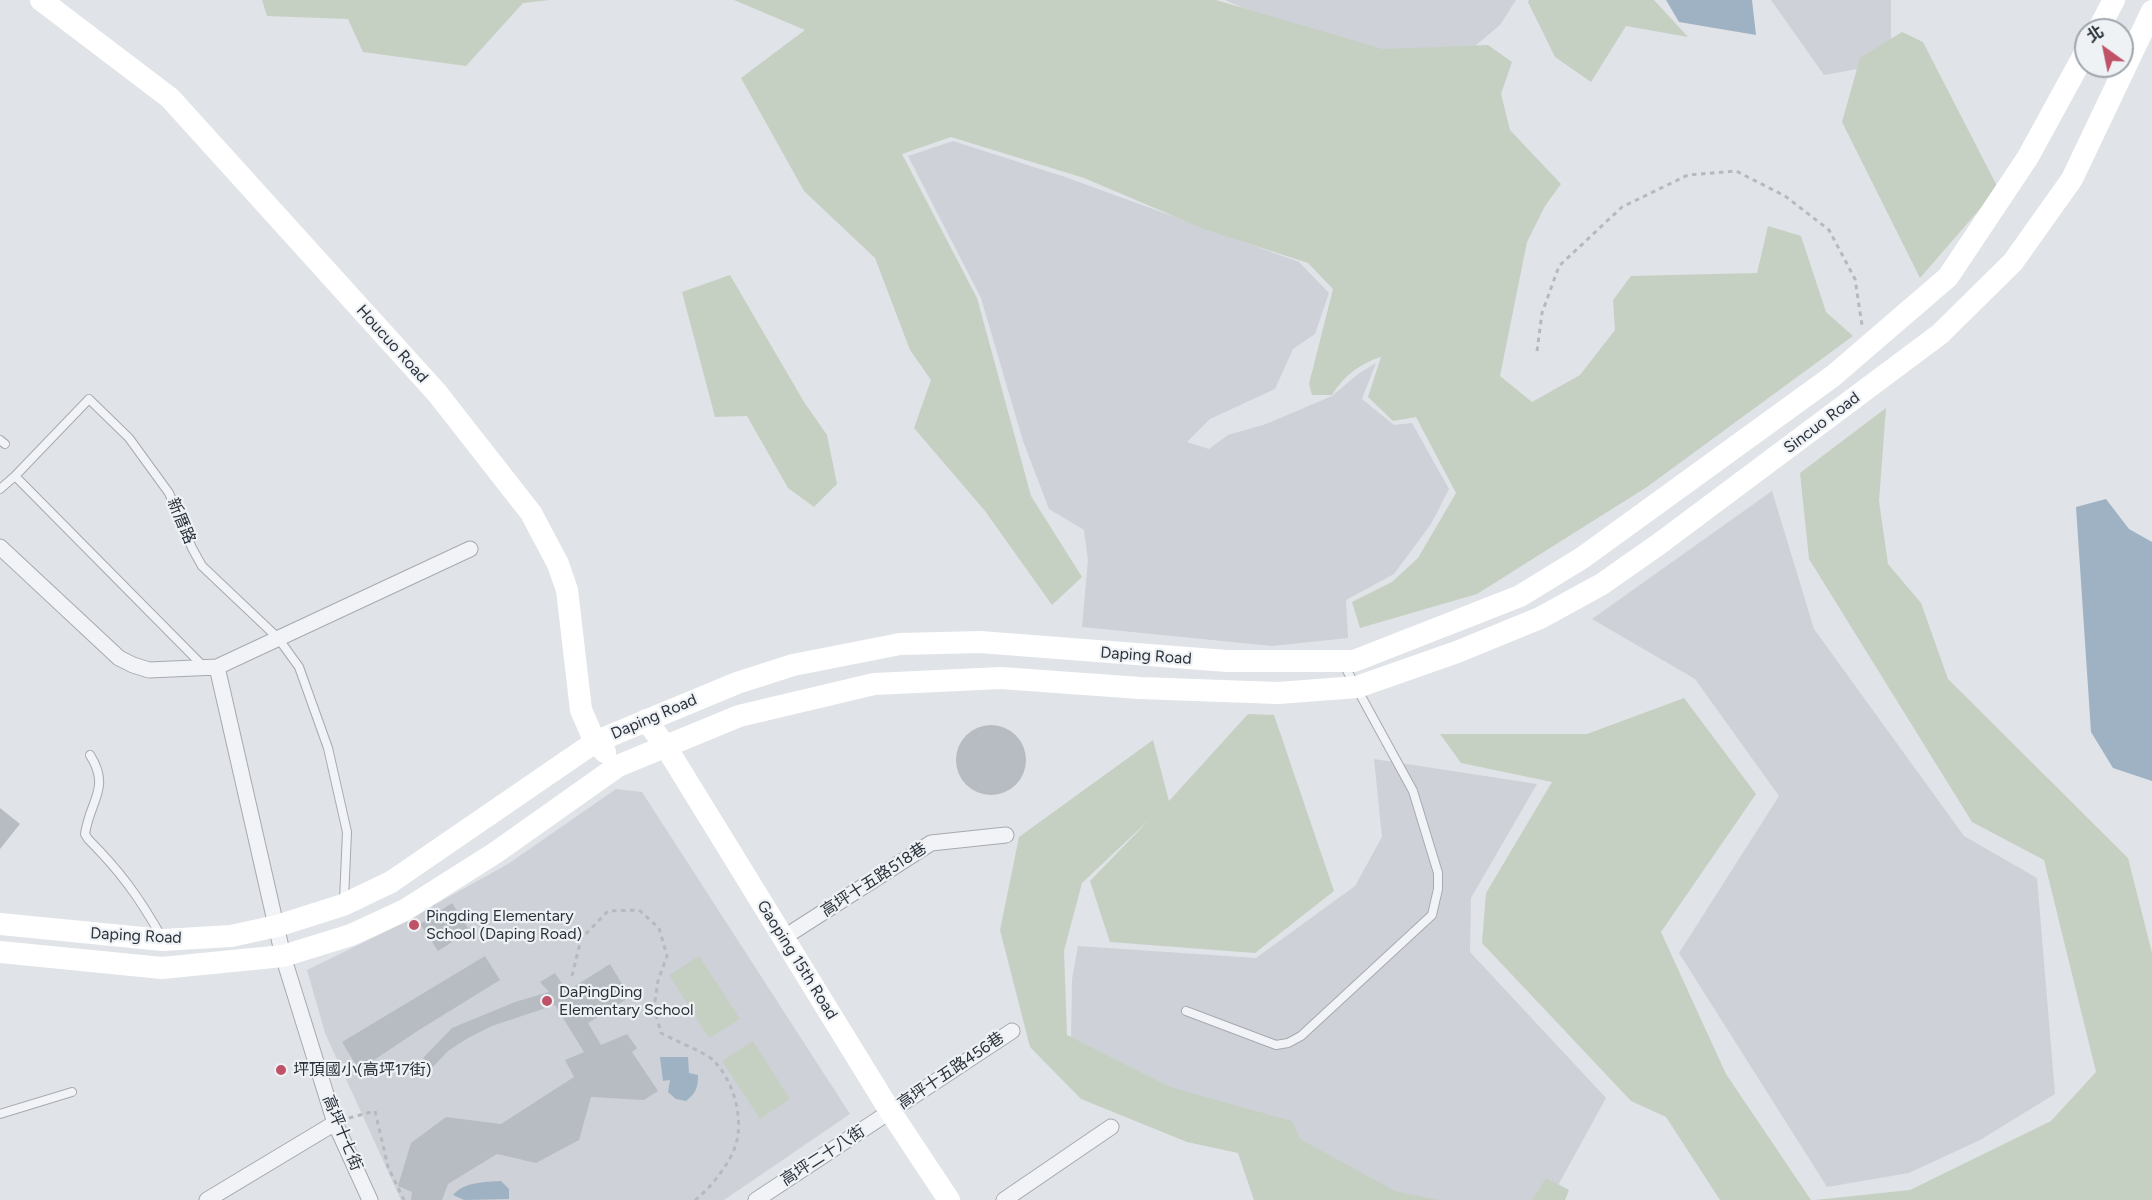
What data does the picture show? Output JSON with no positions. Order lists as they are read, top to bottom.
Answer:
{
  "streets": {
    "street": [
      "Houcuo Road",
      "Sincuo Road",
      "Daping Road",
      "高坪十五路518巷",
      "Gaoping 15th Road",
      "高坪十五路456巷",
      "高坪十七街",
      "高坪二十八街"
    ],
    "lane": ["新厝路"]
  },
  "crossings": [
    ["Houcuo Road", "Daping Road"],
    ["Sincuo Road", "Daping Road"],
    ["新厝路", "Daping Road"],
    ["Daping Road", "Gaoping 15th Road"],
    ["Daping Road", "高坪十七街"],
    ["高坪十五路518巷", "Gaoping 15th Road"],
    ["Gaoping 15th Road", "高坪十五路456巷"],
    ["Gaoping 15th Road", "高坪二十八街"],
    ["高坪十五路456巷", "高坪二十八街"]
  ],
  "places": ["Pingding Elementary School (Daping Road)", "DaPingDing Elementary School", "坪頂國小(高坪17街)"],
  "north": "top left"
}
